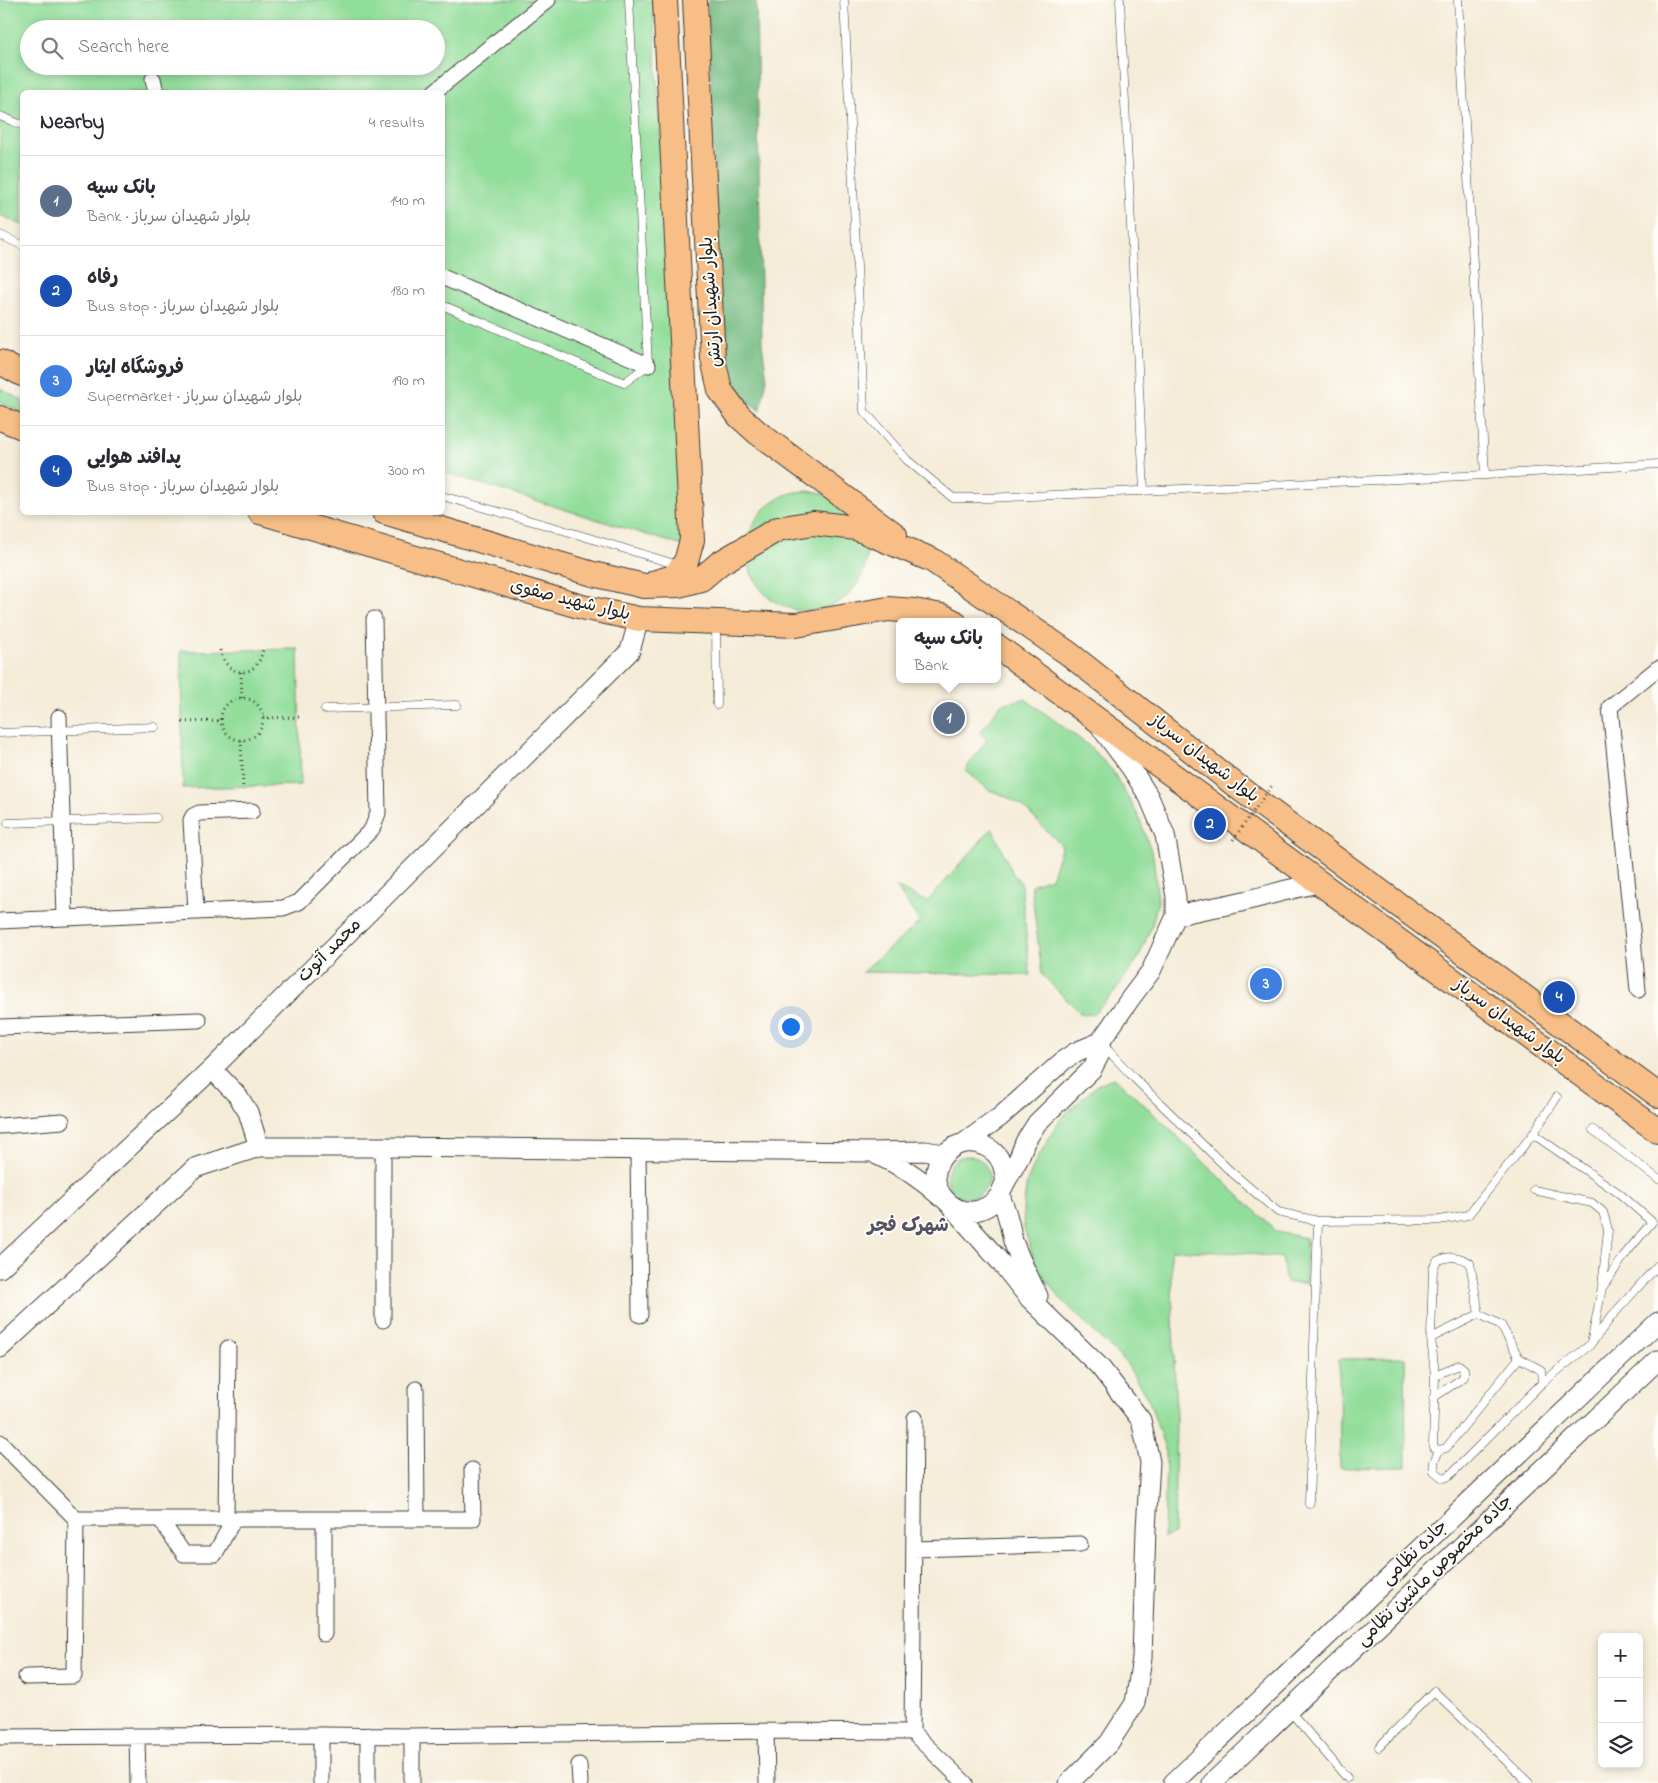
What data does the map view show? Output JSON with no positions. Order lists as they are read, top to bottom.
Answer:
{
  "streets": {
    "main road": ["بلوار شهیدان ارتش", "بلوار شهید صفوی", "بلوار شهیدان سرباز"],
    "street": ["محمد آتوت", "جاده نظامی", "جاده مخصوص ماشین نظامی"]
  },
  "crossings": [
    ["بلوار شهیدان ارتش", "بلوار شهیدان سرباز"],
    ["بلوار شهید صفوی", "بلوار شهیدان سرباز"],
    ["بلوار شهید صفوی", "محمد آتوت"]
  ],
  "districts": ["شهرک فجر"],
  "page": {
    "search": "Search here",
    "heading": ["Nearby", "4 results"],
    "list": [
      {
        "mark": "1",
        "name": "بانک سپه",
        "note": "Bank · بلوار شهیدان سرباز",
        "value": "140 m"
      },
      {
        "mark": "2",
        "name": "رفاه",
        "note": "Bus stop · بلوار شهیدان سرباز",
        "value": "180 m"
      },
      {
        "mark": "3",
        "name": "فروشگاه ایثار",
        "note": "Supermarket · بلوار شهیدان سرباز",
        "value": "190 m"
      },
      {
        "mark": "4",
        "name": "پدافند هوایی",
        "note": "Bus stop · بلوار شهیدان سرباز",
        "value": "300 m"
      }
    ],
    "popup": ["بانک سپه", "Bank"],
    "pins": [
      "1",
      "2",
      "3",
      "4"
    ],
    "map_buttons": ["+", "−"]
  }
}
